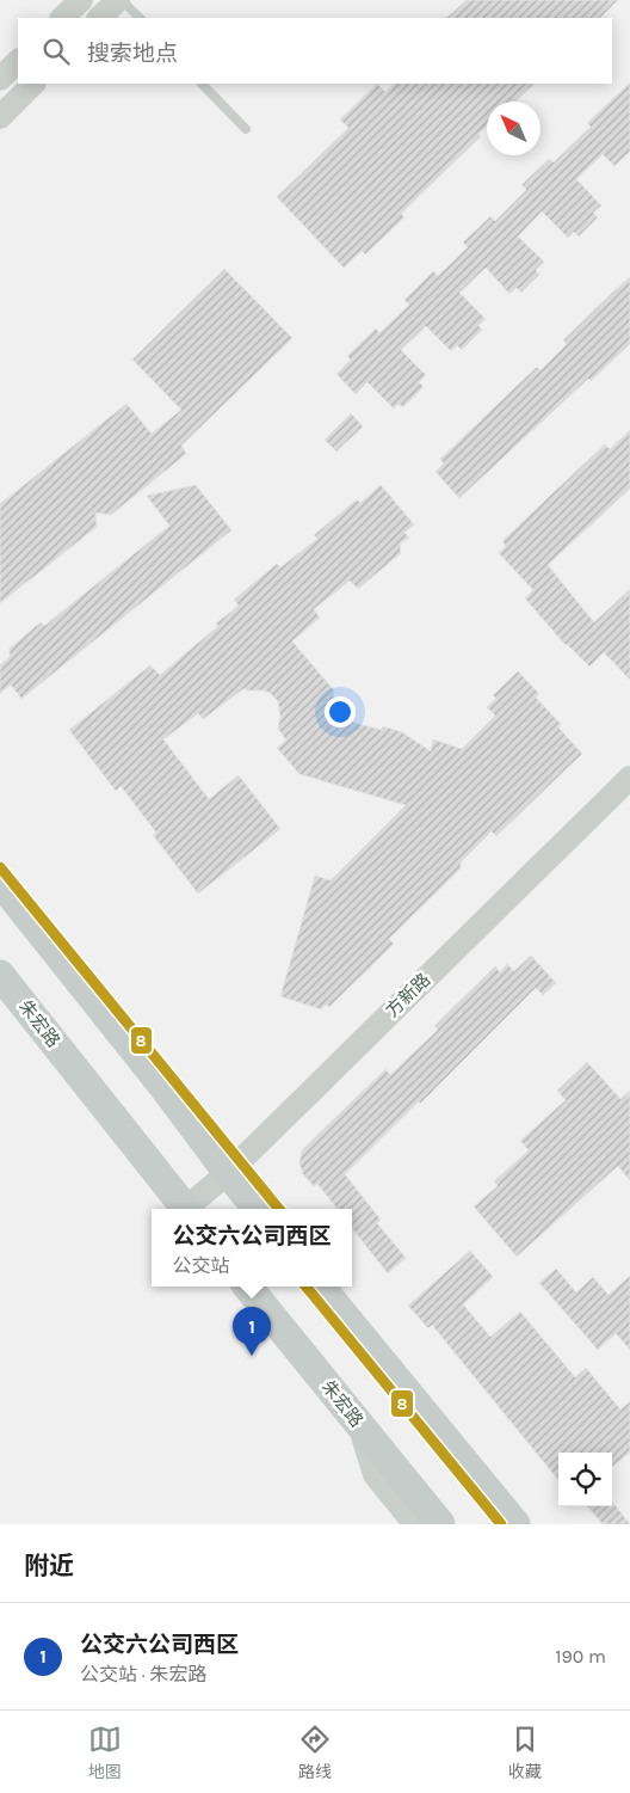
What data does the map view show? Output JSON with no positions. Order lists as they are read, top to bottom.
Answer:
{
  "streets": {
    "main road": ["朱宏路"],
    "street": ["方新路"]
  },
  "lines": ["transit line 8"],
  "north": "top left",
  "page": {
    "search": "搜索地点",
    "popup": ["公交六公司西区", "公交站"],
    "pins": "1",
    "heading": "附近",
    "list": [
      {
        "mark": "1",
        "name": "公交六公司西区",
        "note": "公交站 · 朱宏路",
        "value": "190 m"
      }
    ],
    "nav": ["地图", "路线", "收藏"]
  }
}
